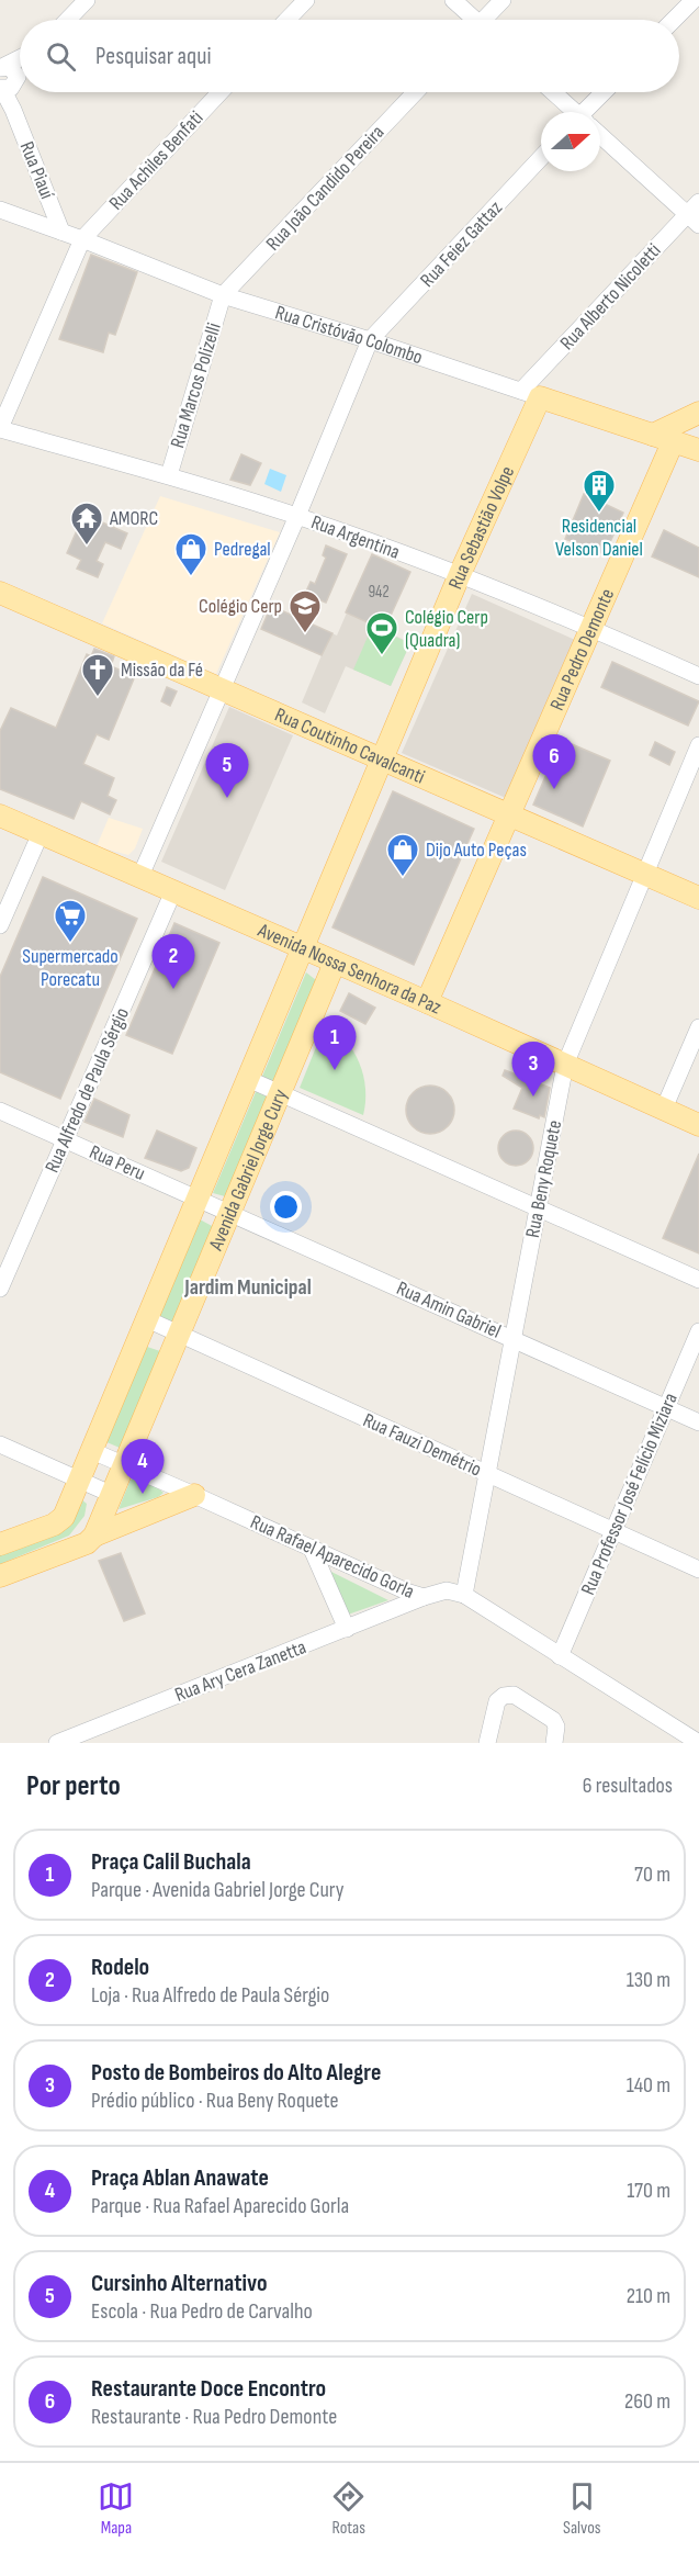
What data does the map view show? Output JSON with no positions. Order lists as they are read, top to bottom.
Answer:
{
  "streets": {
    "main road": [
      "Rua Cristóvão Colombo",
      "Rua Sebastião Volpe",
      "Rua Pedro Demonte",
      "Rua Coutinho Cavalcanti",
      "Avenida Nossa Senhora da Paz",
      "Avenida Gabriel Jorge Cury"
    ],
    "street": [
      "Rua Achiles Benfati",
      "Rua Piauí",
      "Rua João Candido Pereira",
      "Rua Feiez Gattaz",
      "Rua Alberto Nicoletti",
      "Rua Marcos Polizelli",
      "Rua Argentina",
      "Rua Alfredo de Paula Sérgio",
      "Rua Peru",
      "Rua Beny Roquete",
      "Rua Amin Gabriel",
      "Rua Fauzi Demétrio",
      "Rua Professor José Felício Miziara",
      "Rua Rafael Aparecido Gorla",
      "Rua Ary Cera Zanetta"
    ]
  },
  "crossings": [
    ["Rua Achiles Benfati", "Rua Cristóvão Colombo"],
    ["Rua Achiles Benfati", "Rua Argentina"],
    ["Rua Piauí", "Rua Cristóvão Colombo"],
    ["Rua João Candido Pereira", "Rua Cristóvão Colombo"],
    ["Rua João Candido Pereira", "Rua Marcos Polizelli"],
    ["Rua Feiez Gattaz", "Rua Cristóvão Colombo"],
    ["Rua Alberto Nicoletti", "Rua Cristóvão Colombo"],
    ["Rua Alberto Nicoletti", "Rua Sebastião Volpe"],
    ["Rua Cristóvão Colombo", "Rua Marcos Polizelli"],
    ["Rua Cristóvão Colombo", "Rua Sebastião Volpe"],
    ["Rua Cristóvão Colombo", "Rua Pedro Demonte"],
    ["Rua Marcos Polizelli", "Rua Argentina"],
    ["Rua Sebastião Volpe", "Rua Argentina"],
    ["Rua Sebastião Volpe", "Rua Coutinho Cavalcanti"],
    ["Rua Sebastião Volpe", "Avenida Nossa Senhora da Paz"],
    ["Rua Sebastião Volpe", "Avenida Gabriel Jorge Cury"],
    ["Rua Argentina", "Rua Pedro Demonte"],
    ["Rua Pedro Demonte", "Rua Coutinho Cavalcanti"],
    ["Rua Pedro Demonte", "Avenida Nossa Senhora da Paz"],
    ["Rua Coutinho Cavalcanti", "Rua Beny Roquete"],
    ["Avenida Nossa Senhora da Paz", "Rua Alfredo de Paula Sérgio"],
    ["Avenida Nossa Senhora da Paz", "Avenida Gabriel Jorge Cury"],
    ["Avenida Nossa Senhora da Paz", "Rua Beny Roquete"],
    ["Rua Alfredo de Paula Sérgio", "Rua Peru"],
    ["Rua Peru", "Avenida Gabriel Jorge Cury"],
    ["Rua Peru", "Rua Amin Gabriel"],
    ["Avenida Gabriel Jorge Cury", "Rua Amin Gabriel"],
    ["Avenida Gabriel Jorge Cury", "Rua Fauzi Demétrio"],
    ["Avenida Gabriel Jorge Cury", "Rua Rafael Aparecido Gorla"],
    ["Rua Beny Roquete", "Rua Amin Gabriel"],
    ["Rua Beny Roquete", "Rua Fauzi Demétrio"],
    ["Rua Beny Roquete", "Rua Rafael Aparecido Gorla"],
    ["Rua Amin Gabriel", "Rua Professor José Felício Miziara"],
    ["Rua Fauzi Demétrio", "Rua Professor José Felício Miziara"],
    ["Rua Rafael Aparecido Gorla", "Rua Ary Cera Zanetta"]
  ],
  "districts": ["Jardim Municipal"],
  "places": {
    "building": ["Residencial Velson Daniel"],
    "temple": ["AMORC"],
    "shop": ["Pedregal", "Dijo Auto Peças"],
    "school or university": ["Colégio Cerp"],
    "sports": ["Colégio Cerp (Quadra)"],
    "church": ["Missão da Fé"],
    "supermarket": ["Supermercado Porecatu"]
  },
  "house_numbers": ["942"],
  "north": "right",
  "page": {
    "search": "Pesquisar aqui",
    "pins": [
      "6",
      "5",
      "2",
      "1",
      "3",
      "4"
    ],
    "heading": ["Por perto", "6 resultados"],
    "list": [
      {
        "mark": "1",
        "name": "Praça Calil Buchala",
        "note": "Parque · Avenida Gabriel Jorge Cury",
        "value": "70 m"
      },
      {
        "mark": "2",
        "name": "Rodelo",
        "note": "Loja · Rua Alfredo de Paula Sérgio",
        "value": "130 m"
      },
      {
        "mark": "3",
        "name": "Posto de Bombeiros do Alto Alegre",
        "note": "Prédio público · Rua Beny Roquete",
        "value": "140 m"
      },
      {
        "mark": "4",
        "name": "Praça Ablan Anawate",
        "note": "Parque · Rua Rafael Aparecido Gorla",
        "value": "170 m"
      },
      {
        "mark": "5",
        "name": "Cursinho Alternativo",
        "note": "Escola · Rua Pedro de Carvalho",
        "value": "210 m"
      },
      {
        "mark": "6",
        "name": "Restaurante Doce Encontro",
        "note": "Restaurante · Rua Pedro Demonte",
        "value": "260 m"
      }
    ],
    "nav": ["Mapa", "Rotas", "Salvos"]
  }
}
